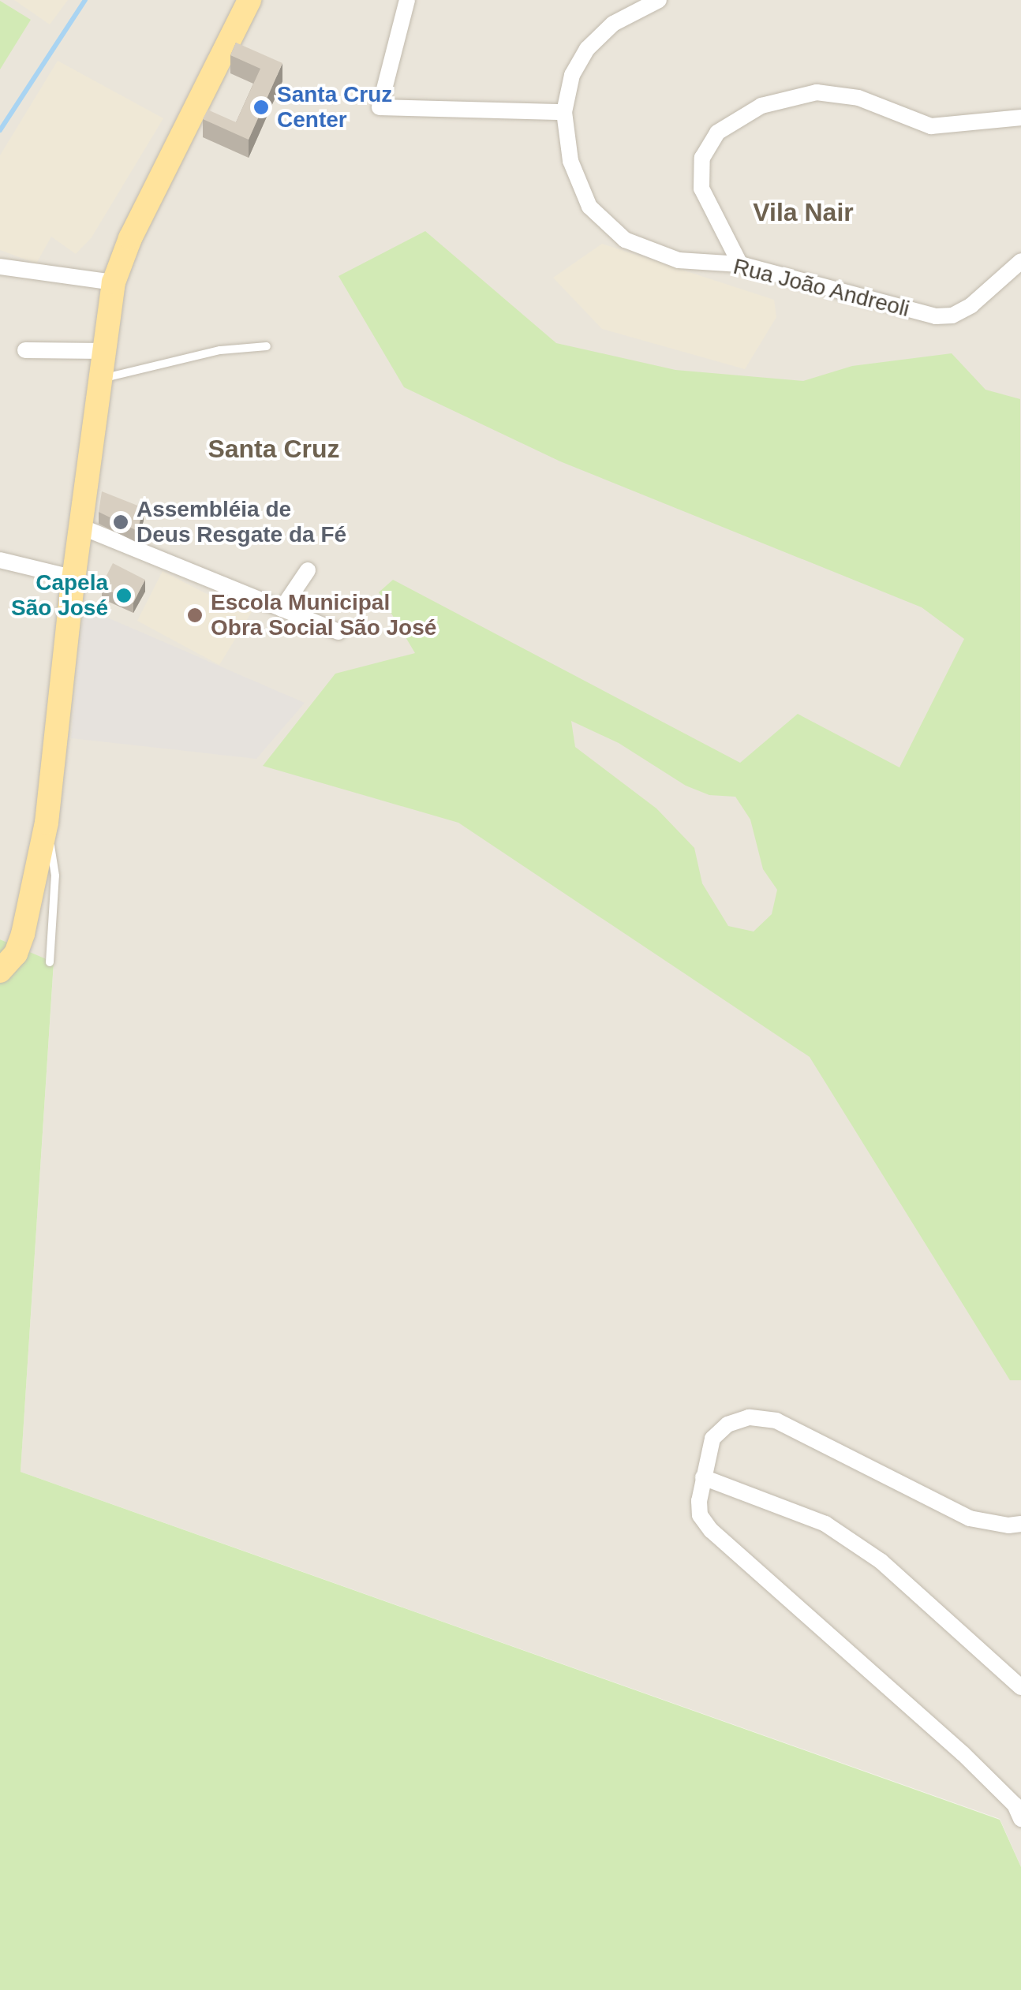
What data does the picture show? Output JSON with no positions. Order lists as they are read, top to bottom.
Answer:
{
  "streets": {
    "street": ["Rua João Andreoli"]
  },
  "districts": ["Vila Nair", "Santa Cruz"],
  "places": [
    "Santa Cruz Center",
    "Assembléia de Deus Resgate da Fé",
    "Capela São José",
    "Escola Municipal Obra Social São José"
  ]
}
